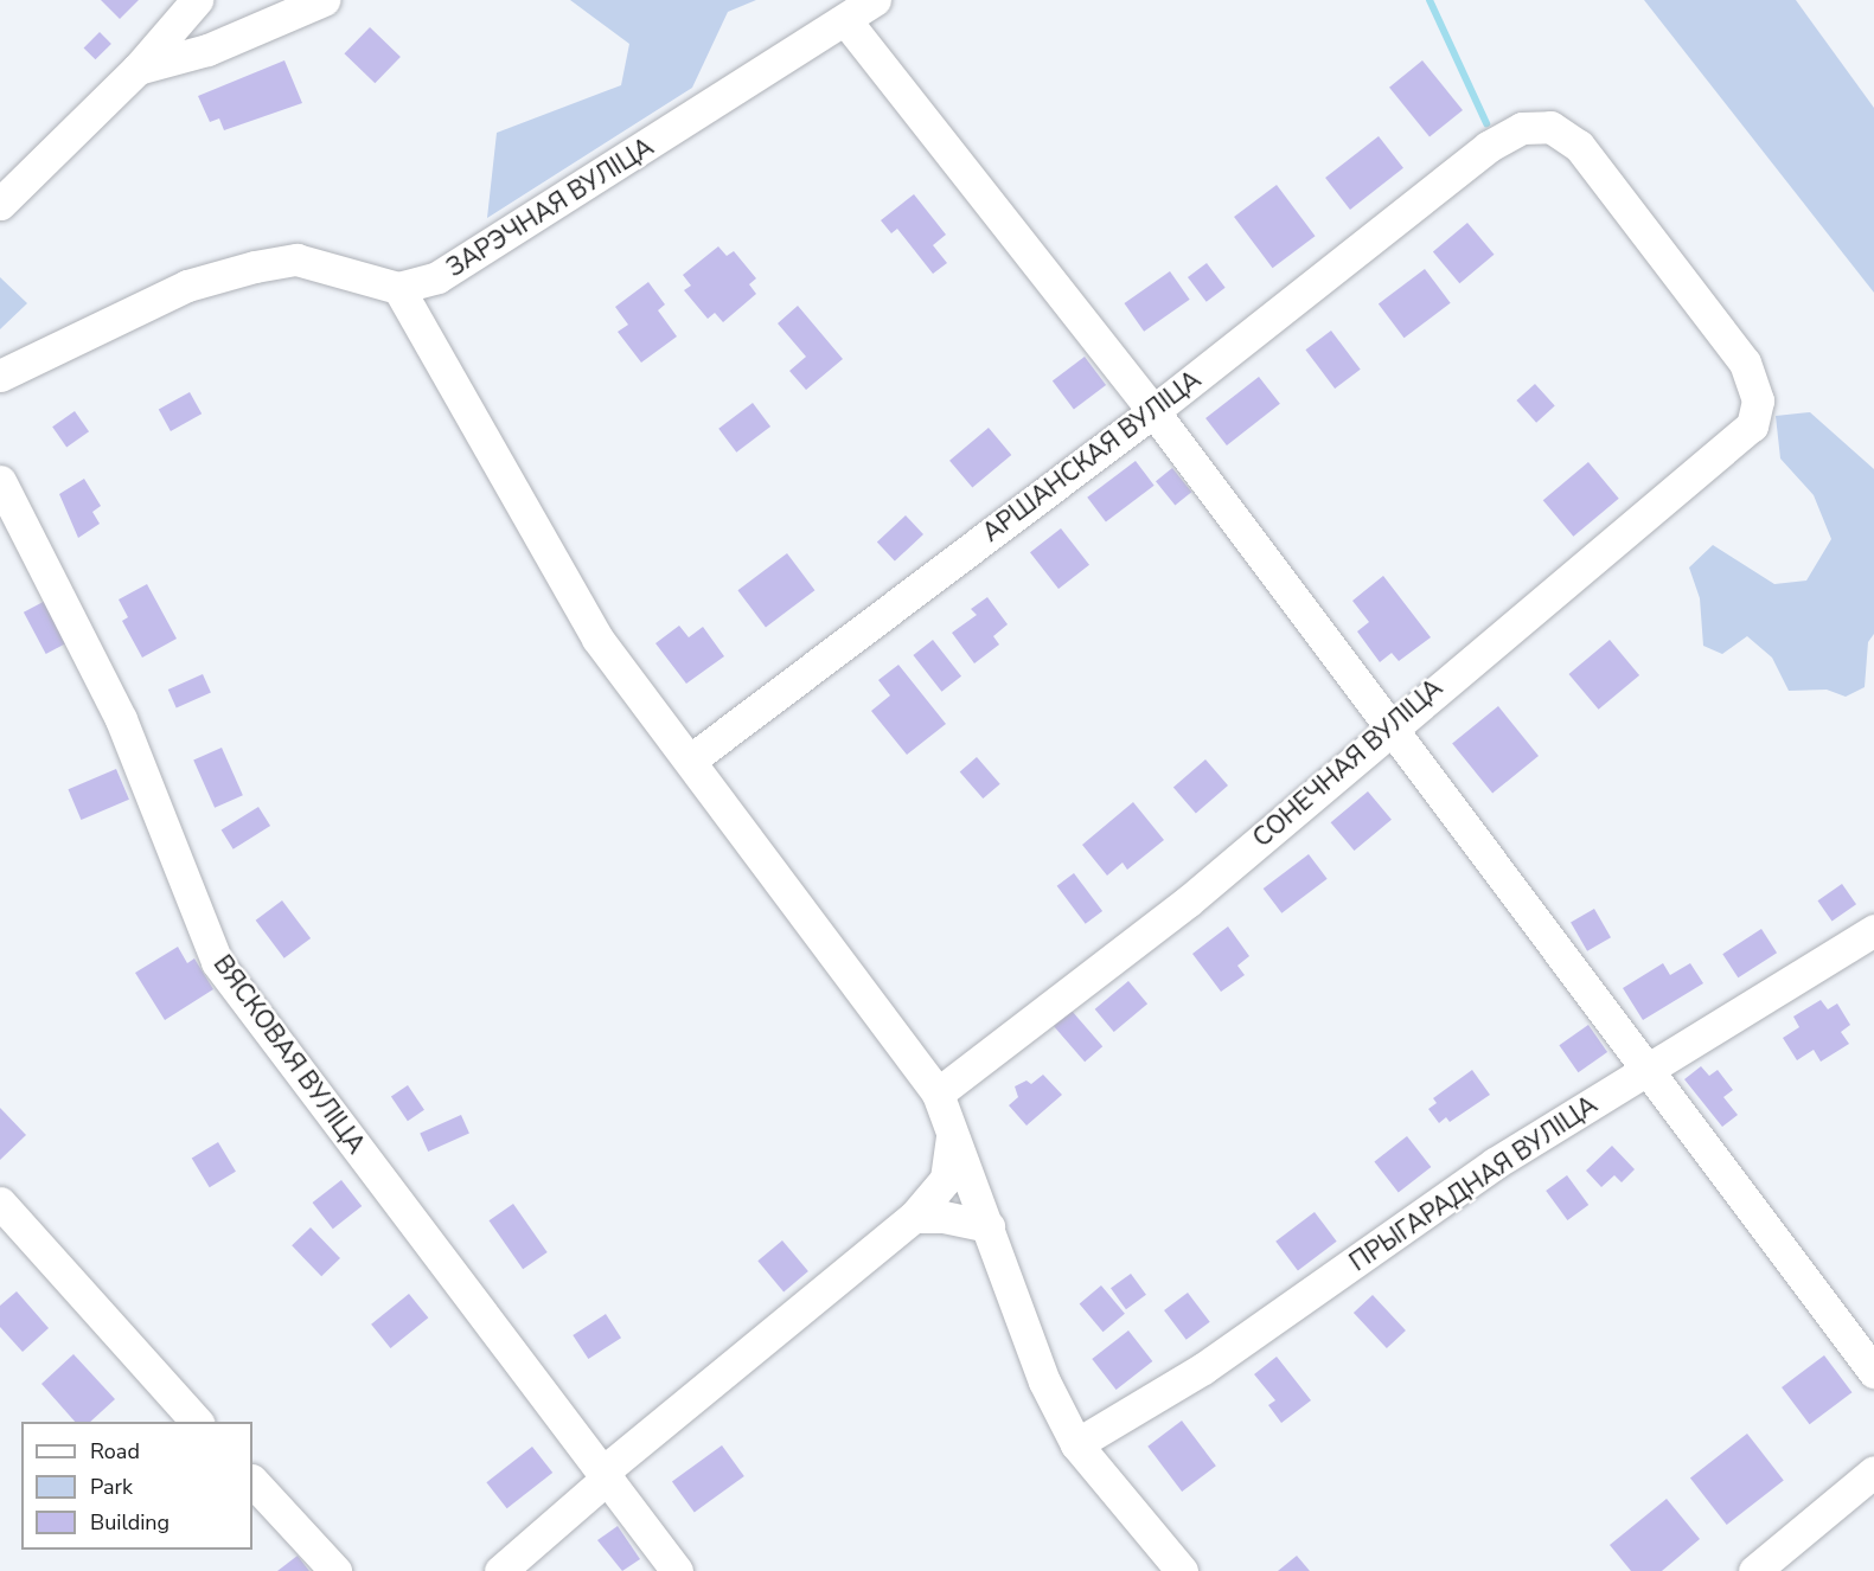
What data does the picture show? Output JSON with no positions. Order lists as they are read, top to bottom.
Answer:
{
  "streets": {
    "street": [
      "ЗАРЭЧНАЯ ВУЛІЦА",
      "АРШАНСКАЯ ВУЛІЦА",
      "СОНЕЧНАЯ ВУЛІЦА",
      "ВЯСКОВАЯ ВУЛІЦА",
      "ПРЫГАРАДНАЯ ВУЛІЦА"
    ]
  },
  "crossings": [
    ["АРШАНСКАЯ ВУЛІЦА", "СОНЕЧНАЯ ВУЛІЦА"]
  ],
  "legend": ["Road", "Park", "Building"]
}
